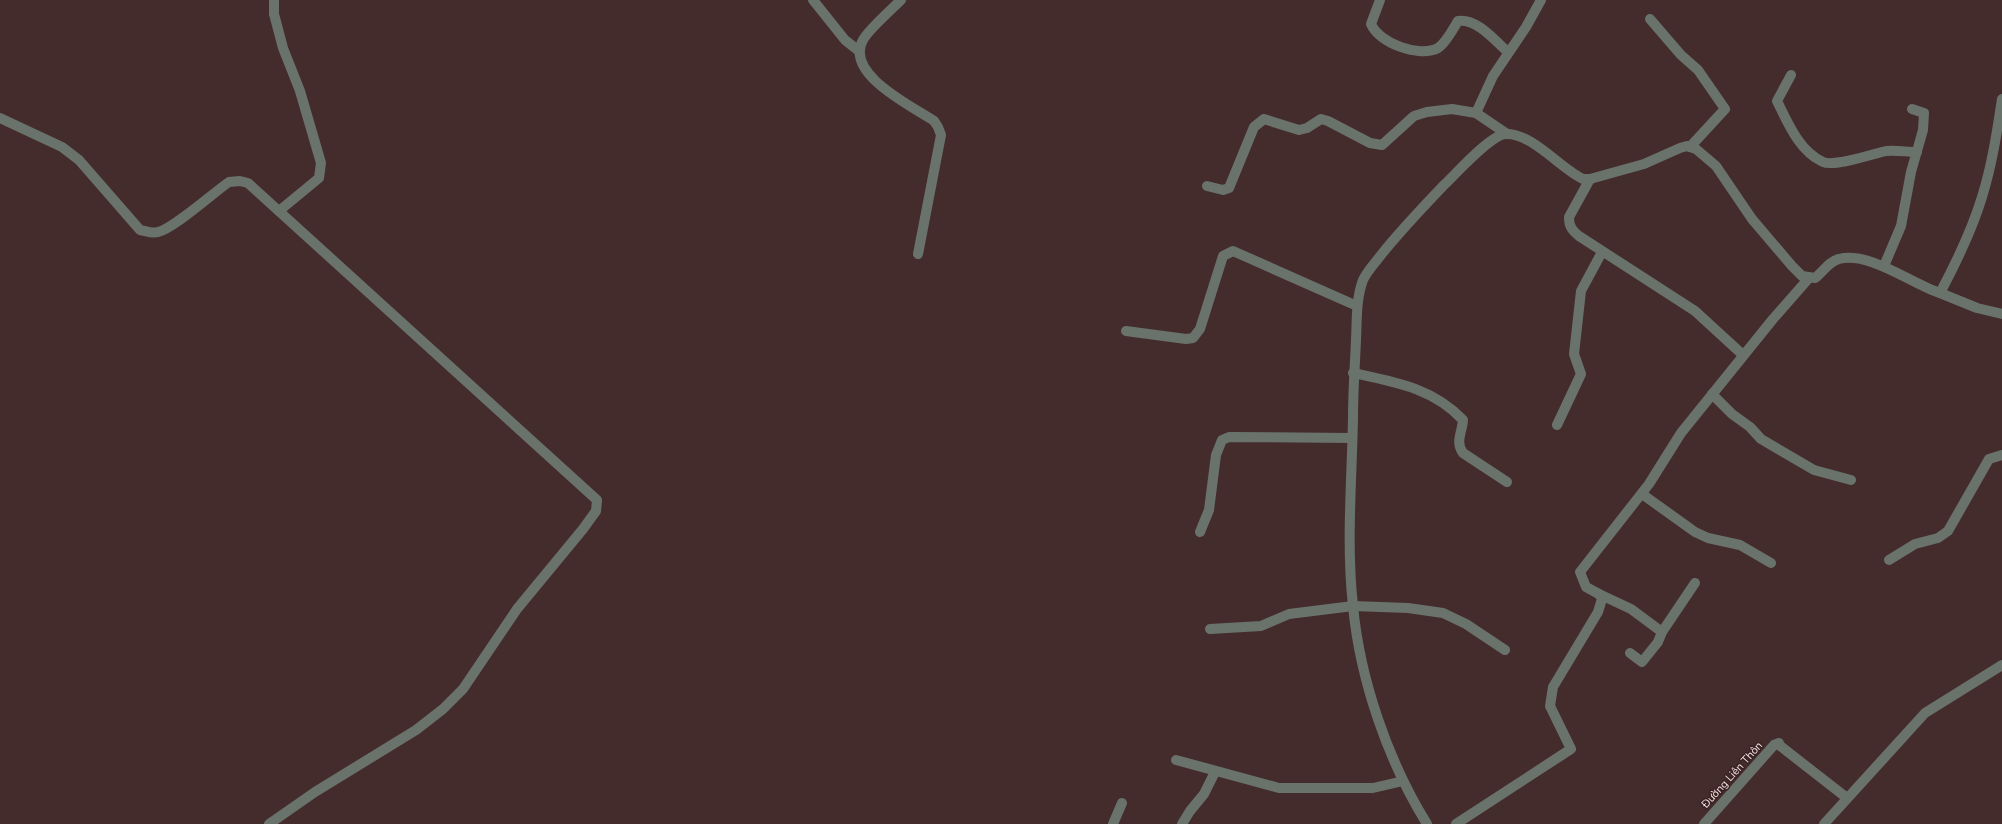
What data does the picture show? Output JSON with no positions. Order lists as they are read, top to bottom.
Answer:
{
  "streets": {
    "street": ["Đường Liên Thôn"]
  }
}
